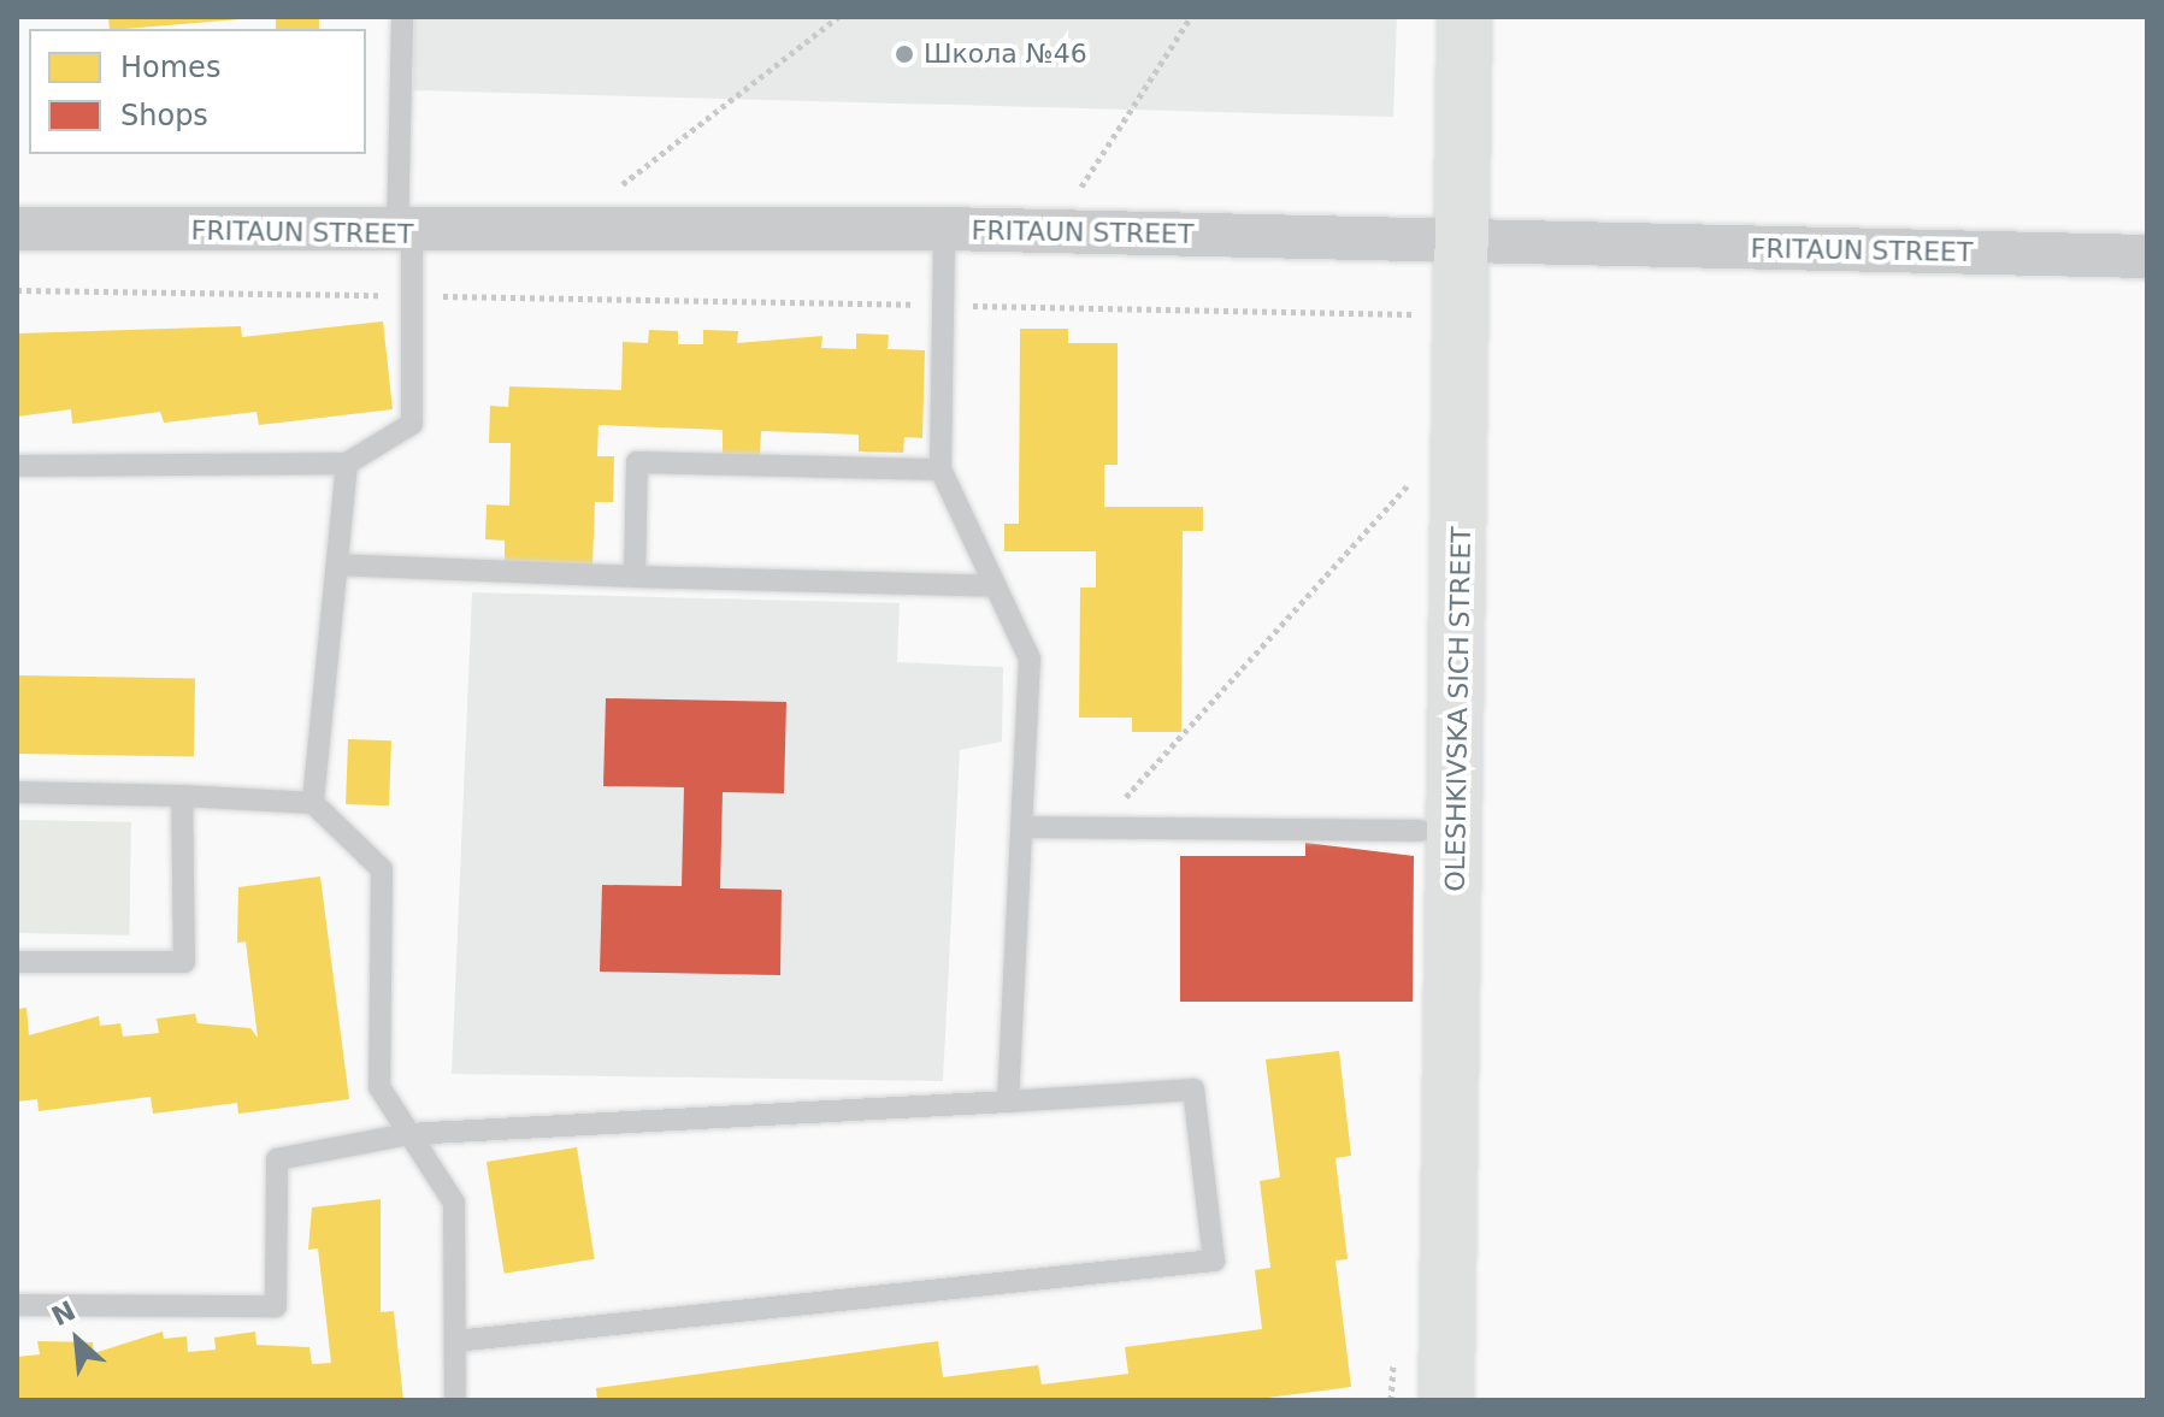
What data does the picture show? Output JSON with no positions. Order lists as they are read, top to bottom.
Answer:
{
  "streets": {
    "street": ["FRITAUN STREET", "OLESHKIVSKA SICH STREET"]
  },
  "crossings": [
    ["FRITAUN STREET", "OLESHKIVSKA SICH STREET"]
  ],
  "places": ["Школа №46"],
  "legend": ["Homes", "Shops"],
  "north": "top left"
}
